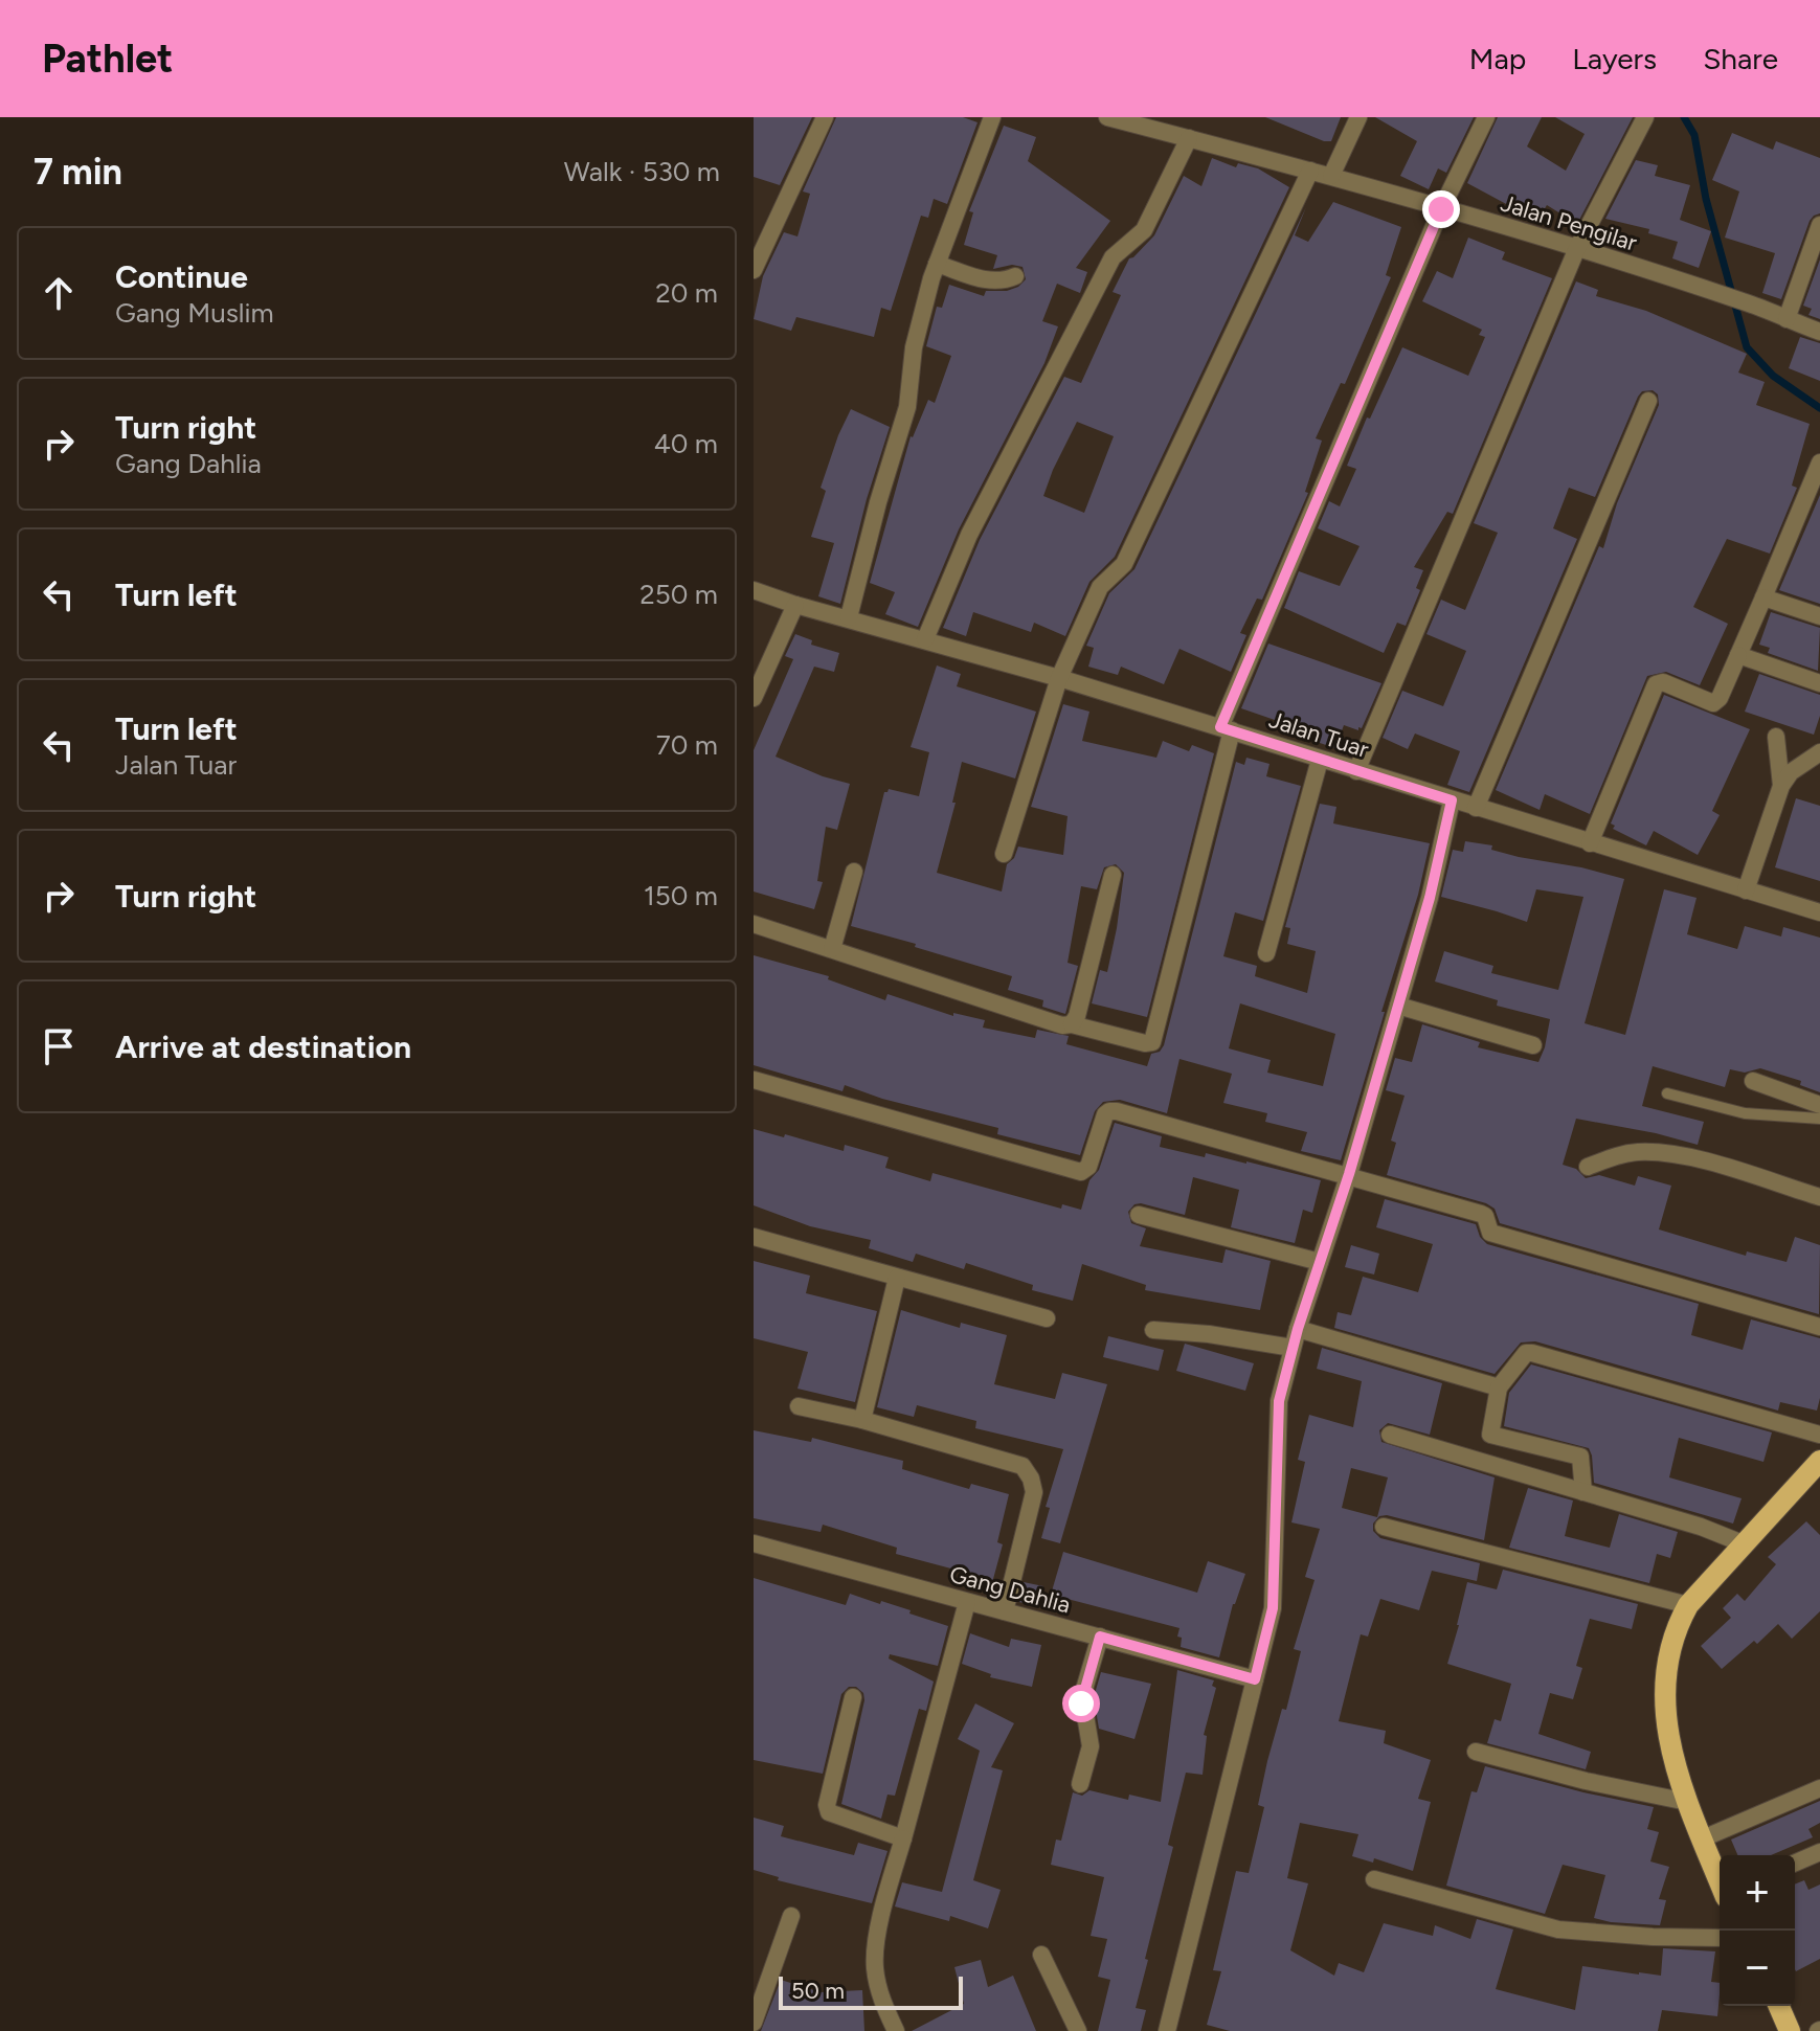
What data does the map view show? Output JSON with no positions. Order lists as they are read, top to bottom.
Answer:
{
  "streets": {
    "street": ["Jalan Pengilar", "Jalan Tuar", "Gang Dahlia"]
  },
  "scale_bar": "50 m",
  "page": {
    "header": "Pathlet",
    "nav": ["Map", "Layers", "Share"],
    "heading": ["7 min", "Walk · 530 m"],
    "list": [
      ["Continue", "Gang Muslim", "20 m"],
      ["Turn right", "Gang Dahlia", "40 m"],
      ["Turn left", "250 m"],
      ["Turn left", "Jalan Tuar", "70 m"],
      ["Turn right", "150 m"],
      "Arrive at destination"
    ],
    "map_buttons": ["+", "−"],
    "scale": "50 m"
  }
}
